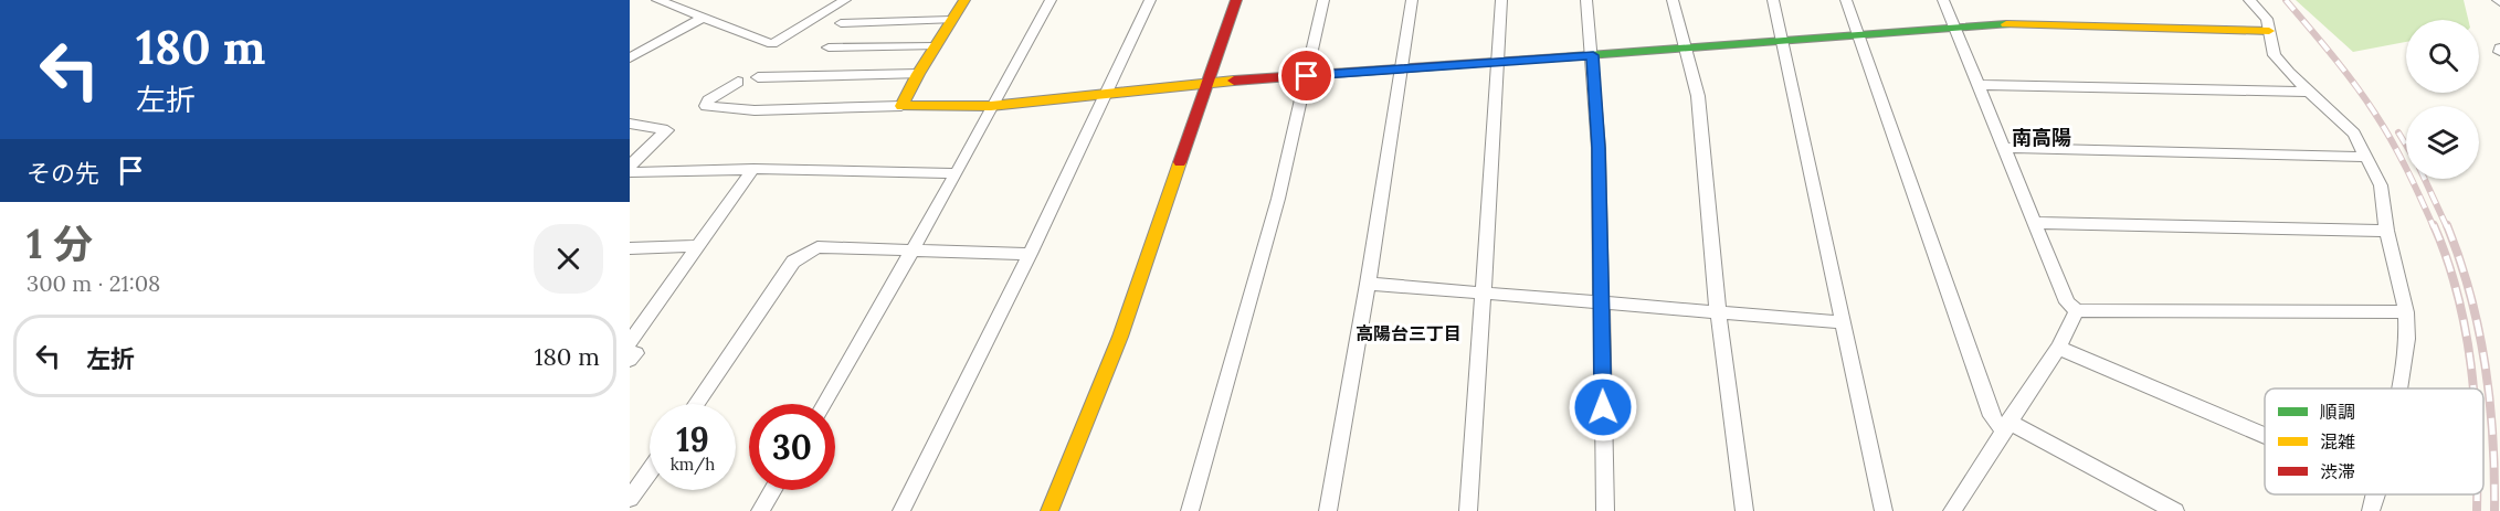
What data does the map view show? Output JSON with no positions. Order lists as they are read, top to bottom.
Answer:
{
  "districts": ["南高陽", "高陽台三丁目"],
  "legend": ["順調", "混雑", "渋滞"],
  "page": {
    "turn": ["180 m", "左折"],
    "then": "その先",
    "heading": ["1 分", "300 m · 21:08"],
    "list": [
      {
        "name": "左折",
        "value": "180 m"
      }
    ],
    "speed": "19 km/h",
    "limit": "30"
  }
}
